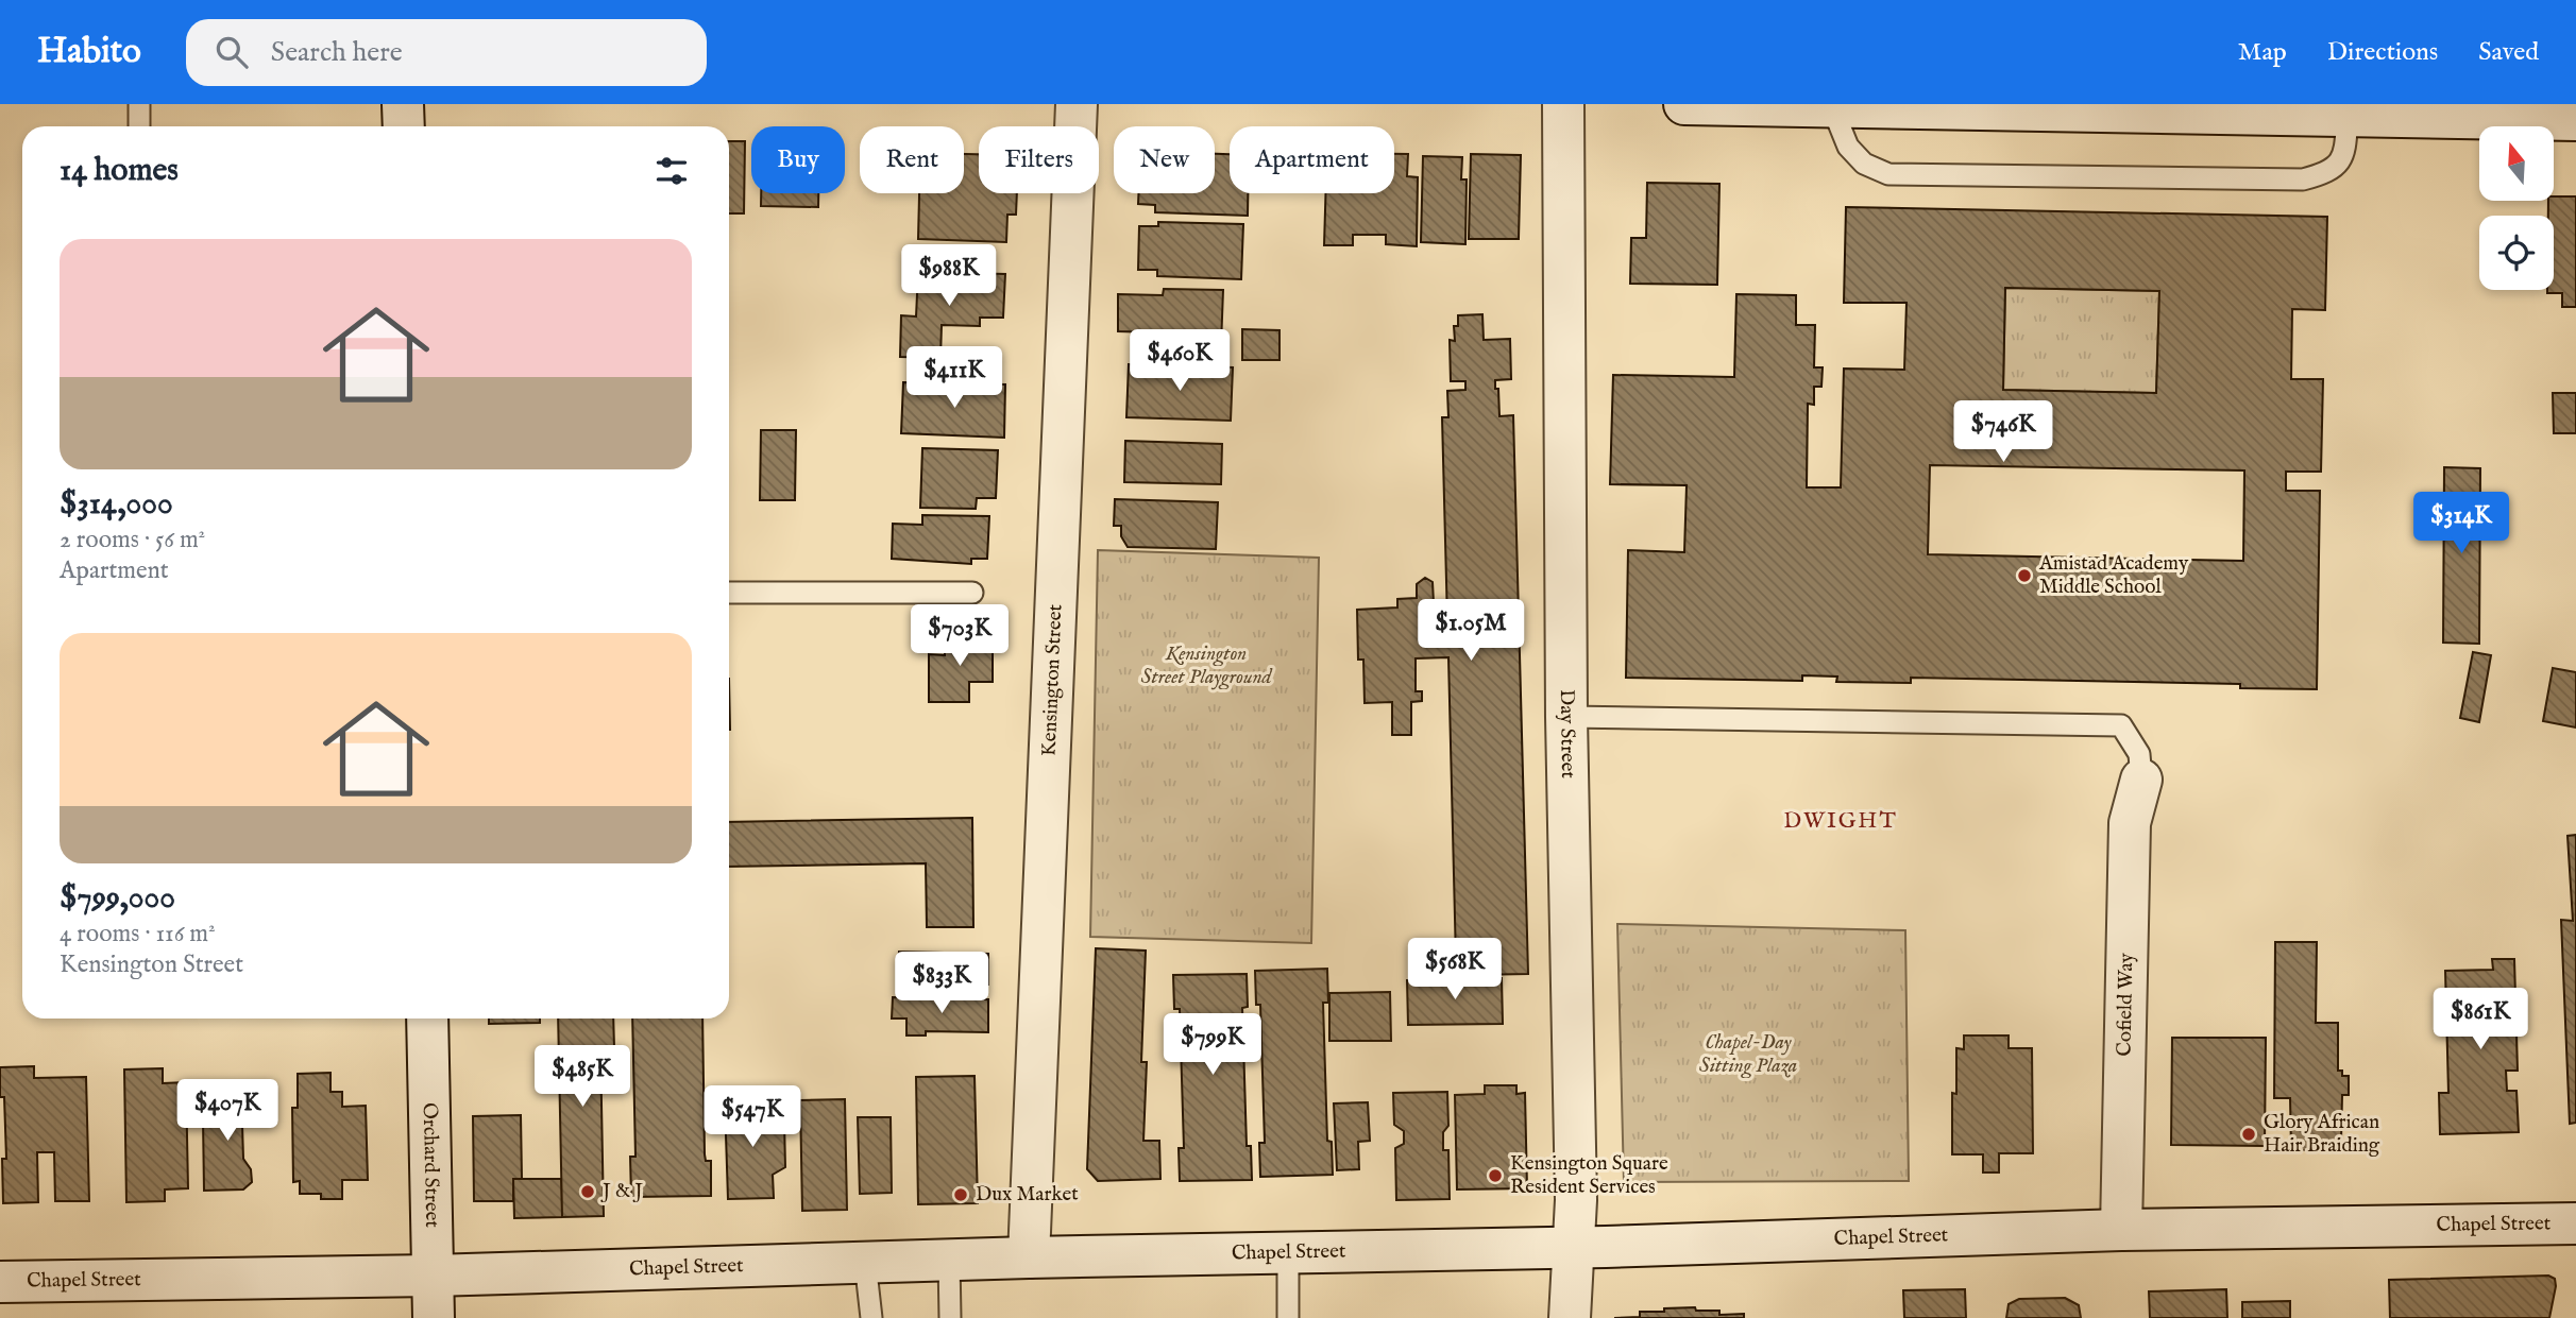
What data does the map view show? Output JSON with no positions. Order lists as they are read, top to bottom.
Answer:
{
  "streets": {
    "main road": [
      "Kensington Street",
      "Day Street",
      "Cofield Way",
      "Orchard Street",
      "Chapel Street"
    ]
  },
  "crossings": [
    ["Kensington Street", "Chapel Street"],
    ["Day Street", "Chapel Street"],
    ["Cofield Way", "Chapel Street"],
    ["Orchard Street", "Chapel Street"]
  ],
  "districts": ["DWIGHT"],
  "parks": ["Kensington Street Playground", "Chapel-Day Sitting Plaza"],
  "places": [
    "Amistad Academy Middle School",
    "Glory African Hair Braiding",
    "Kensington Square Resident Services",
    "J & J",
    "Dux Market"
  ],
  "north": "top",
  "page": {
    "header": "Habito",
    "search": "Search here",
    "nav": ["Map", "Directions", "Saved"],
    "chip": [
      "Buy",
      "Rent",
      "Filters",
      "New",
      "Apartment"
    ],
    "heading": "14 homes",
    "list": [
      {
        "name": "$314,000",
        "note": "2 rooms · 56 m² · Apartment"
      },
      {
        "name": "$799,000",
        "note": "4 rooms · 116 m² · Kensington Street"
      }
    ],
    "price": [
      "$988K",
      "$460K",
      "$411K",
      "$746K",
      "$314K",
      "$1.05M",
      "$703K",
      "$568K",
      "$833K",
      "$861K",
      "$799K",
      "$485K",
      "$407K",
      "$547K"
    ]
  }
}
